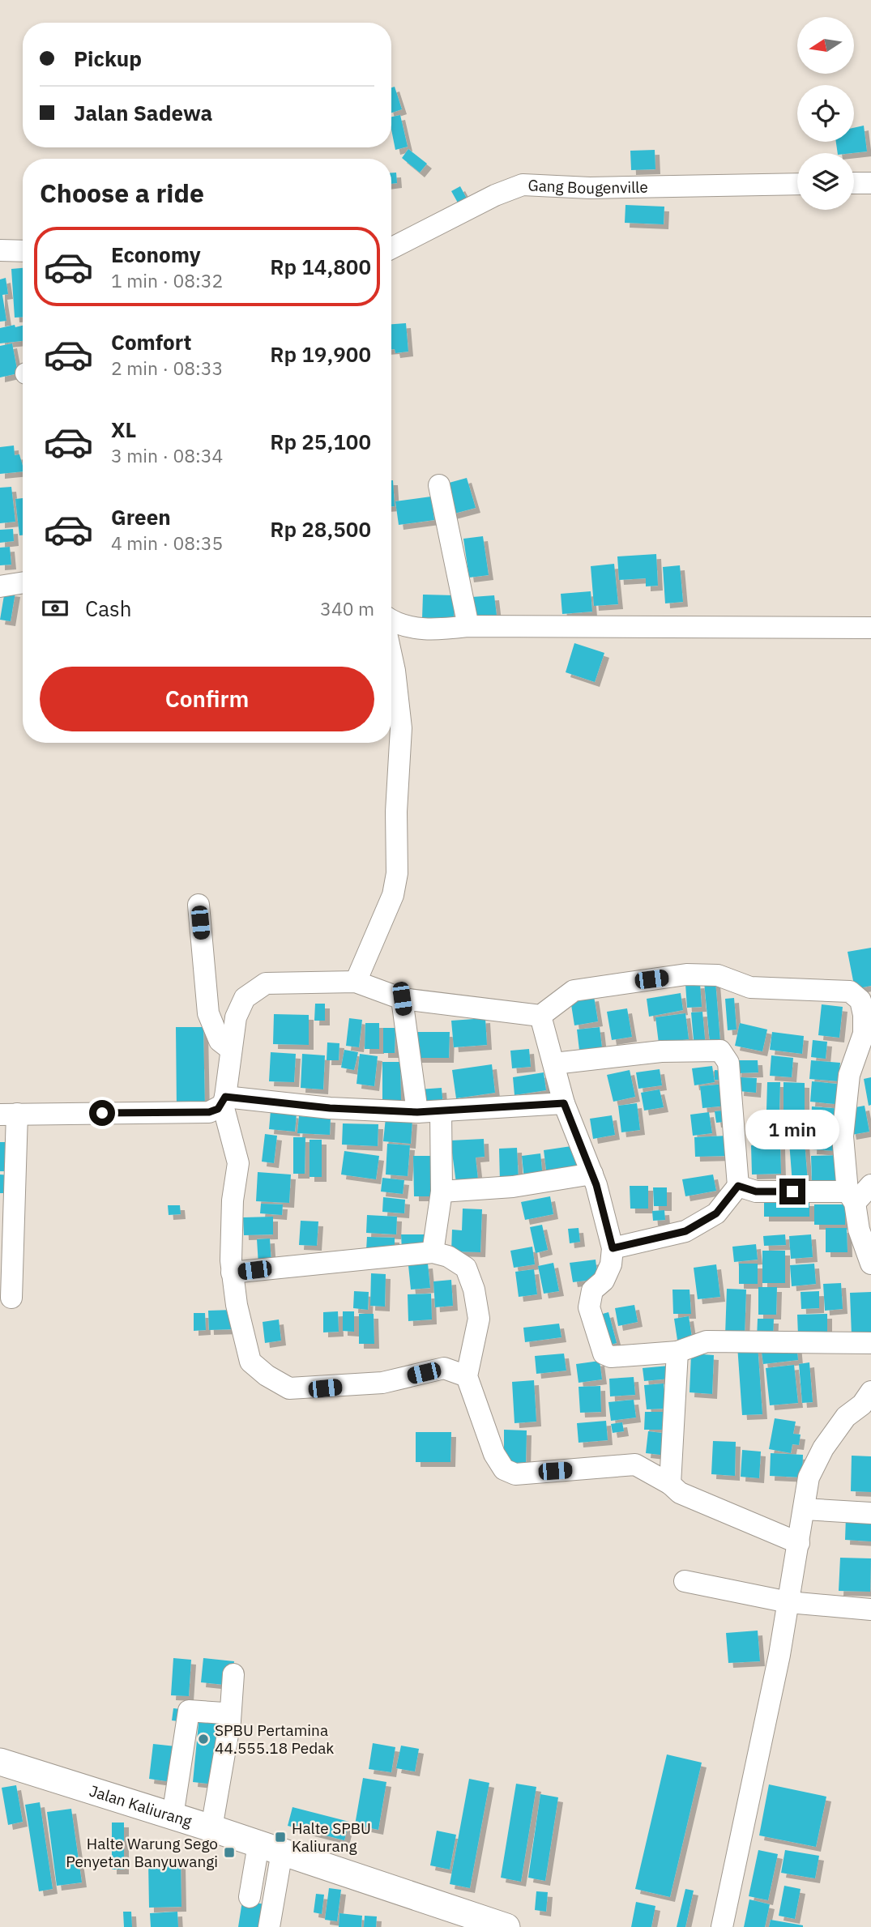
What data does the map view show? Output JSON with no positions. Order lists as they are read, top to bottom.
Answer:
{
  "streets": {
    "main road": ["Jalan Kaliurang"],
    "street": ["Gang Bougenville"]
  },
  "places": {
    "other": ["SPBU Pertamina 44.555.18 Pedak"],
    "transit": ["Halte SPBU Kaliurang", "Halte Warung Sego Penyetan Banyuwangi"]
  },
  "north": "left",
  "page": {
    "banner": ["Pickup", "Jalan Sadewa"],
    "heading": "Choose a ride",
    "list": [
      {
        "name": "Economy",
        "note": "1 min · 08:32",
        "value": "Rp 14,800"
      },
      {
        "name": "Comfort",
        "note": "2 min · 08:33",
        "value": "Rp 19,900"
      },
      {
        "name": "XL",
        "note": "3 min · 08:34",
        "value": "Rp 25,100"
      },
      {
        "name": "Green",
        "note": "4 min · 08:35",
        "value": "Rp 28,500"
      }
    ],
    "pay": ["Cash", "340 m"],
    "buttons": "Confirm",
    "bubble": "1 min"
  }
}
